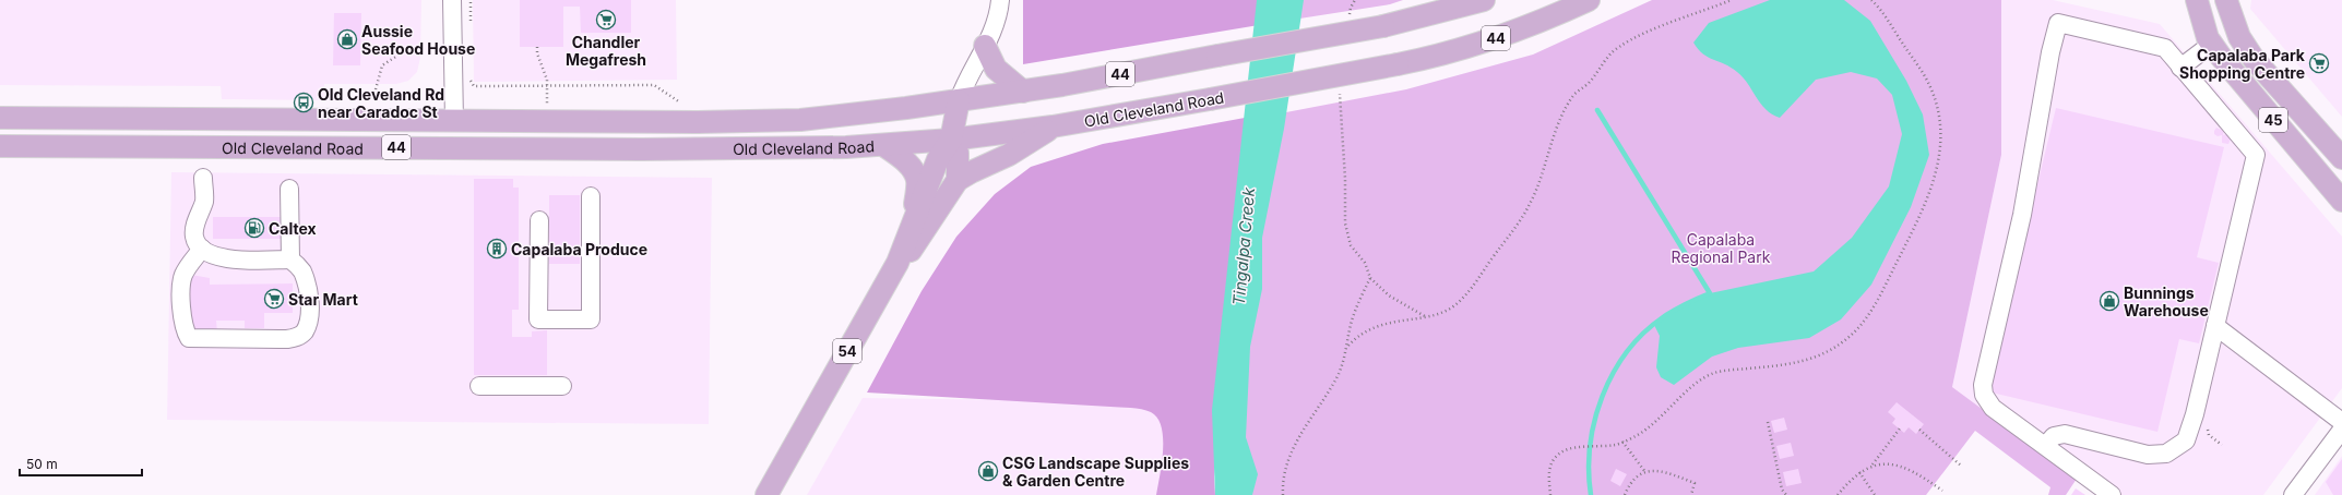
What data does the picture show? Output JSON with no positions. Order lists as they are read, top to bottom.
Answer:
{
  "streets": {
    "main road": [
      "44",
      "Old Cleveland Road",
      "45",
      "54"
    ]
  },
  "crossings": [
    ["Old Cleveland Road", "54"]
  ],
  "water": ["Tingalpa Creek"],
  "parks": ["Capalaba Regional Park"],
  "places": {
    "supermarket": ["Chandler Megafresh", "Capalaba Park Shopping Centre", "Star Mart"],
    "shop": ["Aussie Seafood House", "Bunnings Warehouse", "CSG Landscape Supplies & Garden Centre"],
    "bus stop": ["Old Cleveland Rd near Caradoc St"],
    "fuel station": ["Caltex"],
    "building": ["Capalaba Produce"]
  },
  "scale_bar": "50 m"
}
